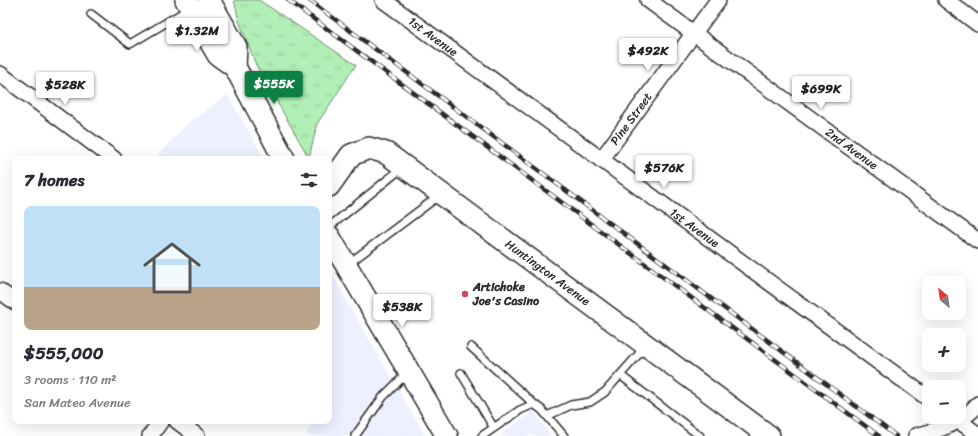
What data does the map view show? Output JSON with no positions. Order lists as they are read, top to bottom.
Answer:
{
  "streets": {
    "street": [
      "1st Avenue",
      "Pine Street",
      "2nd Avenue",
      "Huntington Avenue"
    ]
  },
  "crossings": [
    ["1st Avenue", "Pine Street"],
    ["Pine Street", "2nd Avenue"]
  ],
  "places": ["Artichoke Joe's Casino"],
  "north": "top left",
  "page": {
    "price": [
      "$1.32M",
      "$492K",
      "$555K",
      "$528K",
      "$699K",
      "$576K",
      "$538K"
    ],
    "heading": "7 homes",
    "list": [
      {
        "name": "$555,000",
        "note": "3 rooms · 110 m² · San Mateo Avenue"
      }
    ],
    "map_buttons": ["+", "−"]
  }
}
